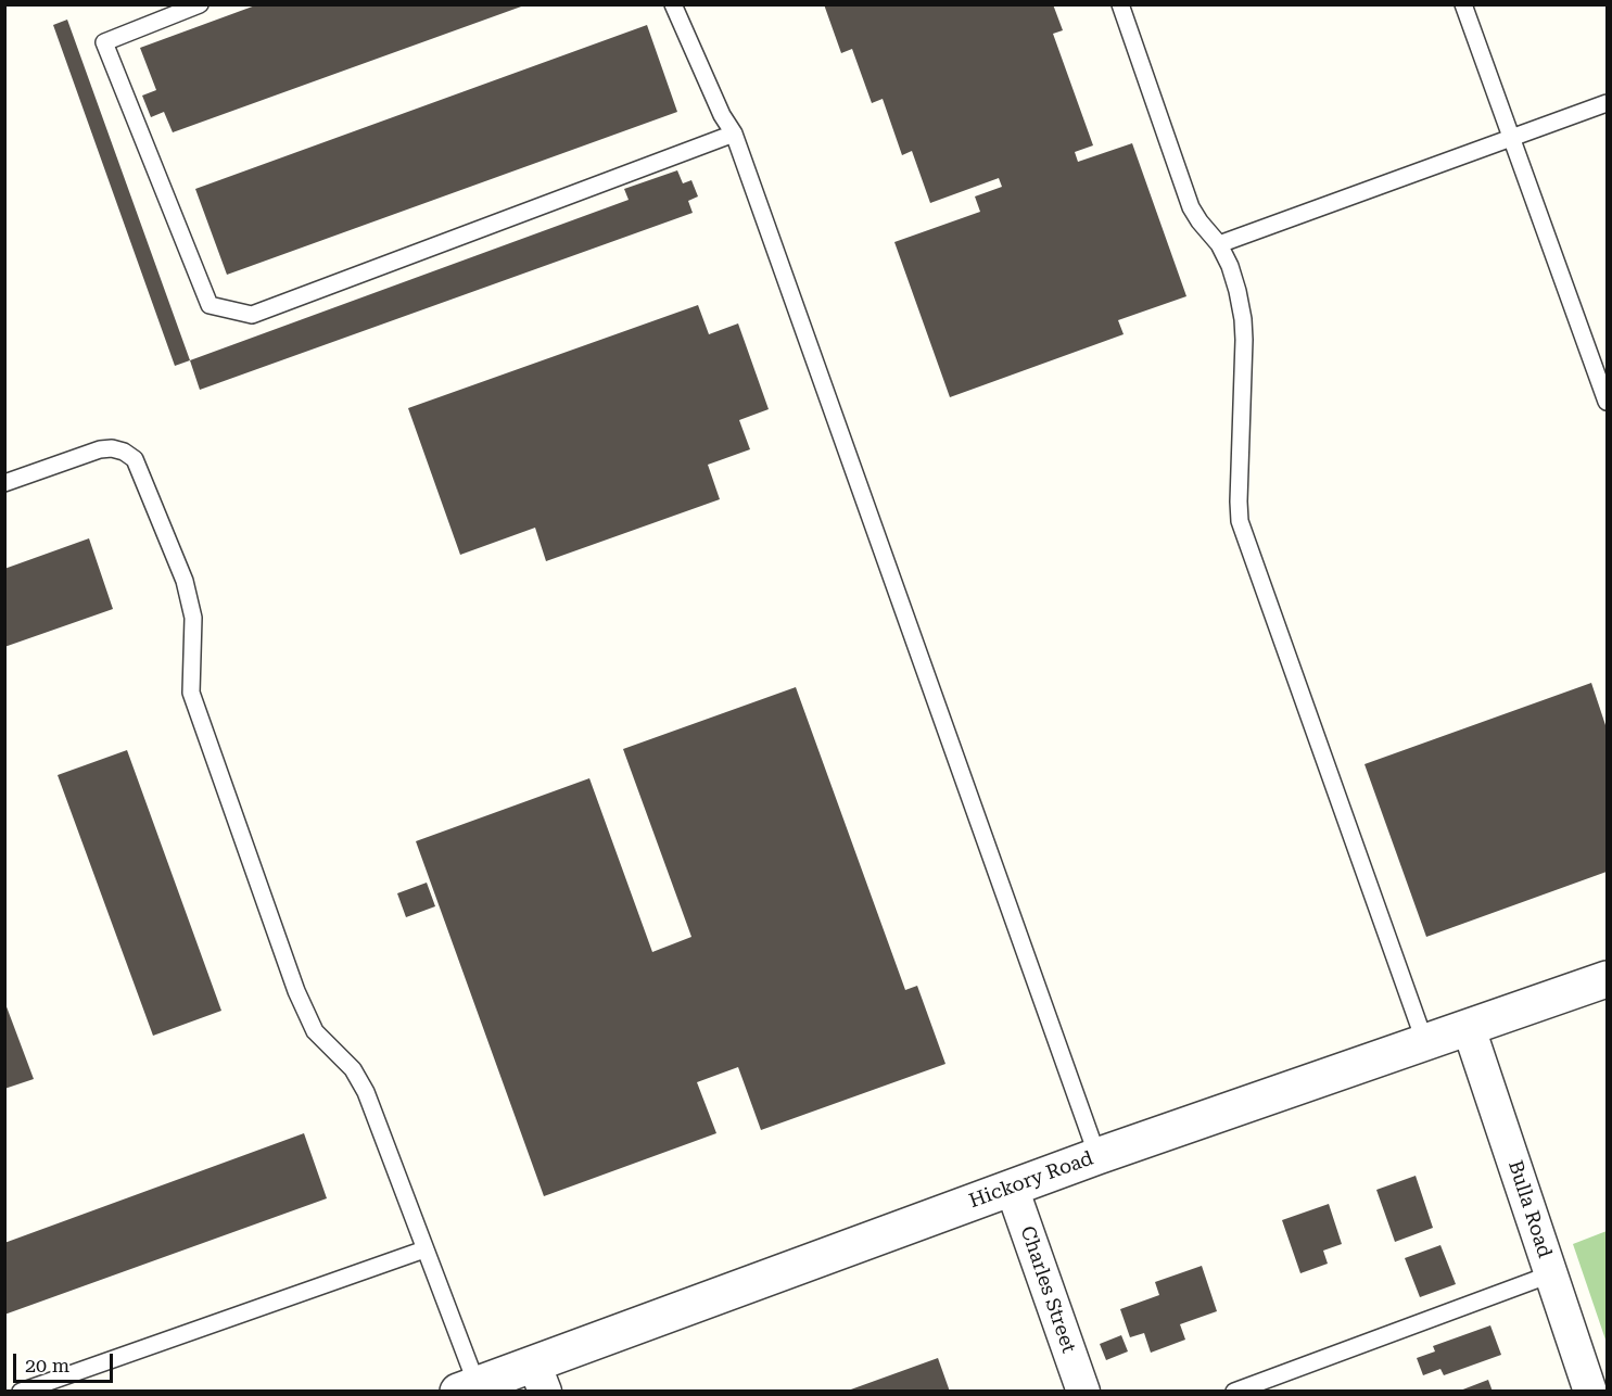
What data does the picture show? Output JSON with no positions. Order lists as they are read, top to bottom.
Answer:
{
  "streets": {
    "street": ["Hickory Road", "Bulla Road", "Charles Street"]
  },
  "crossings": [
    ["Hickory Road", "Bulla Road"],
    ["Hickory Road", "Charles Street"]
  ],
  "scale_bar": "20 m"
}
